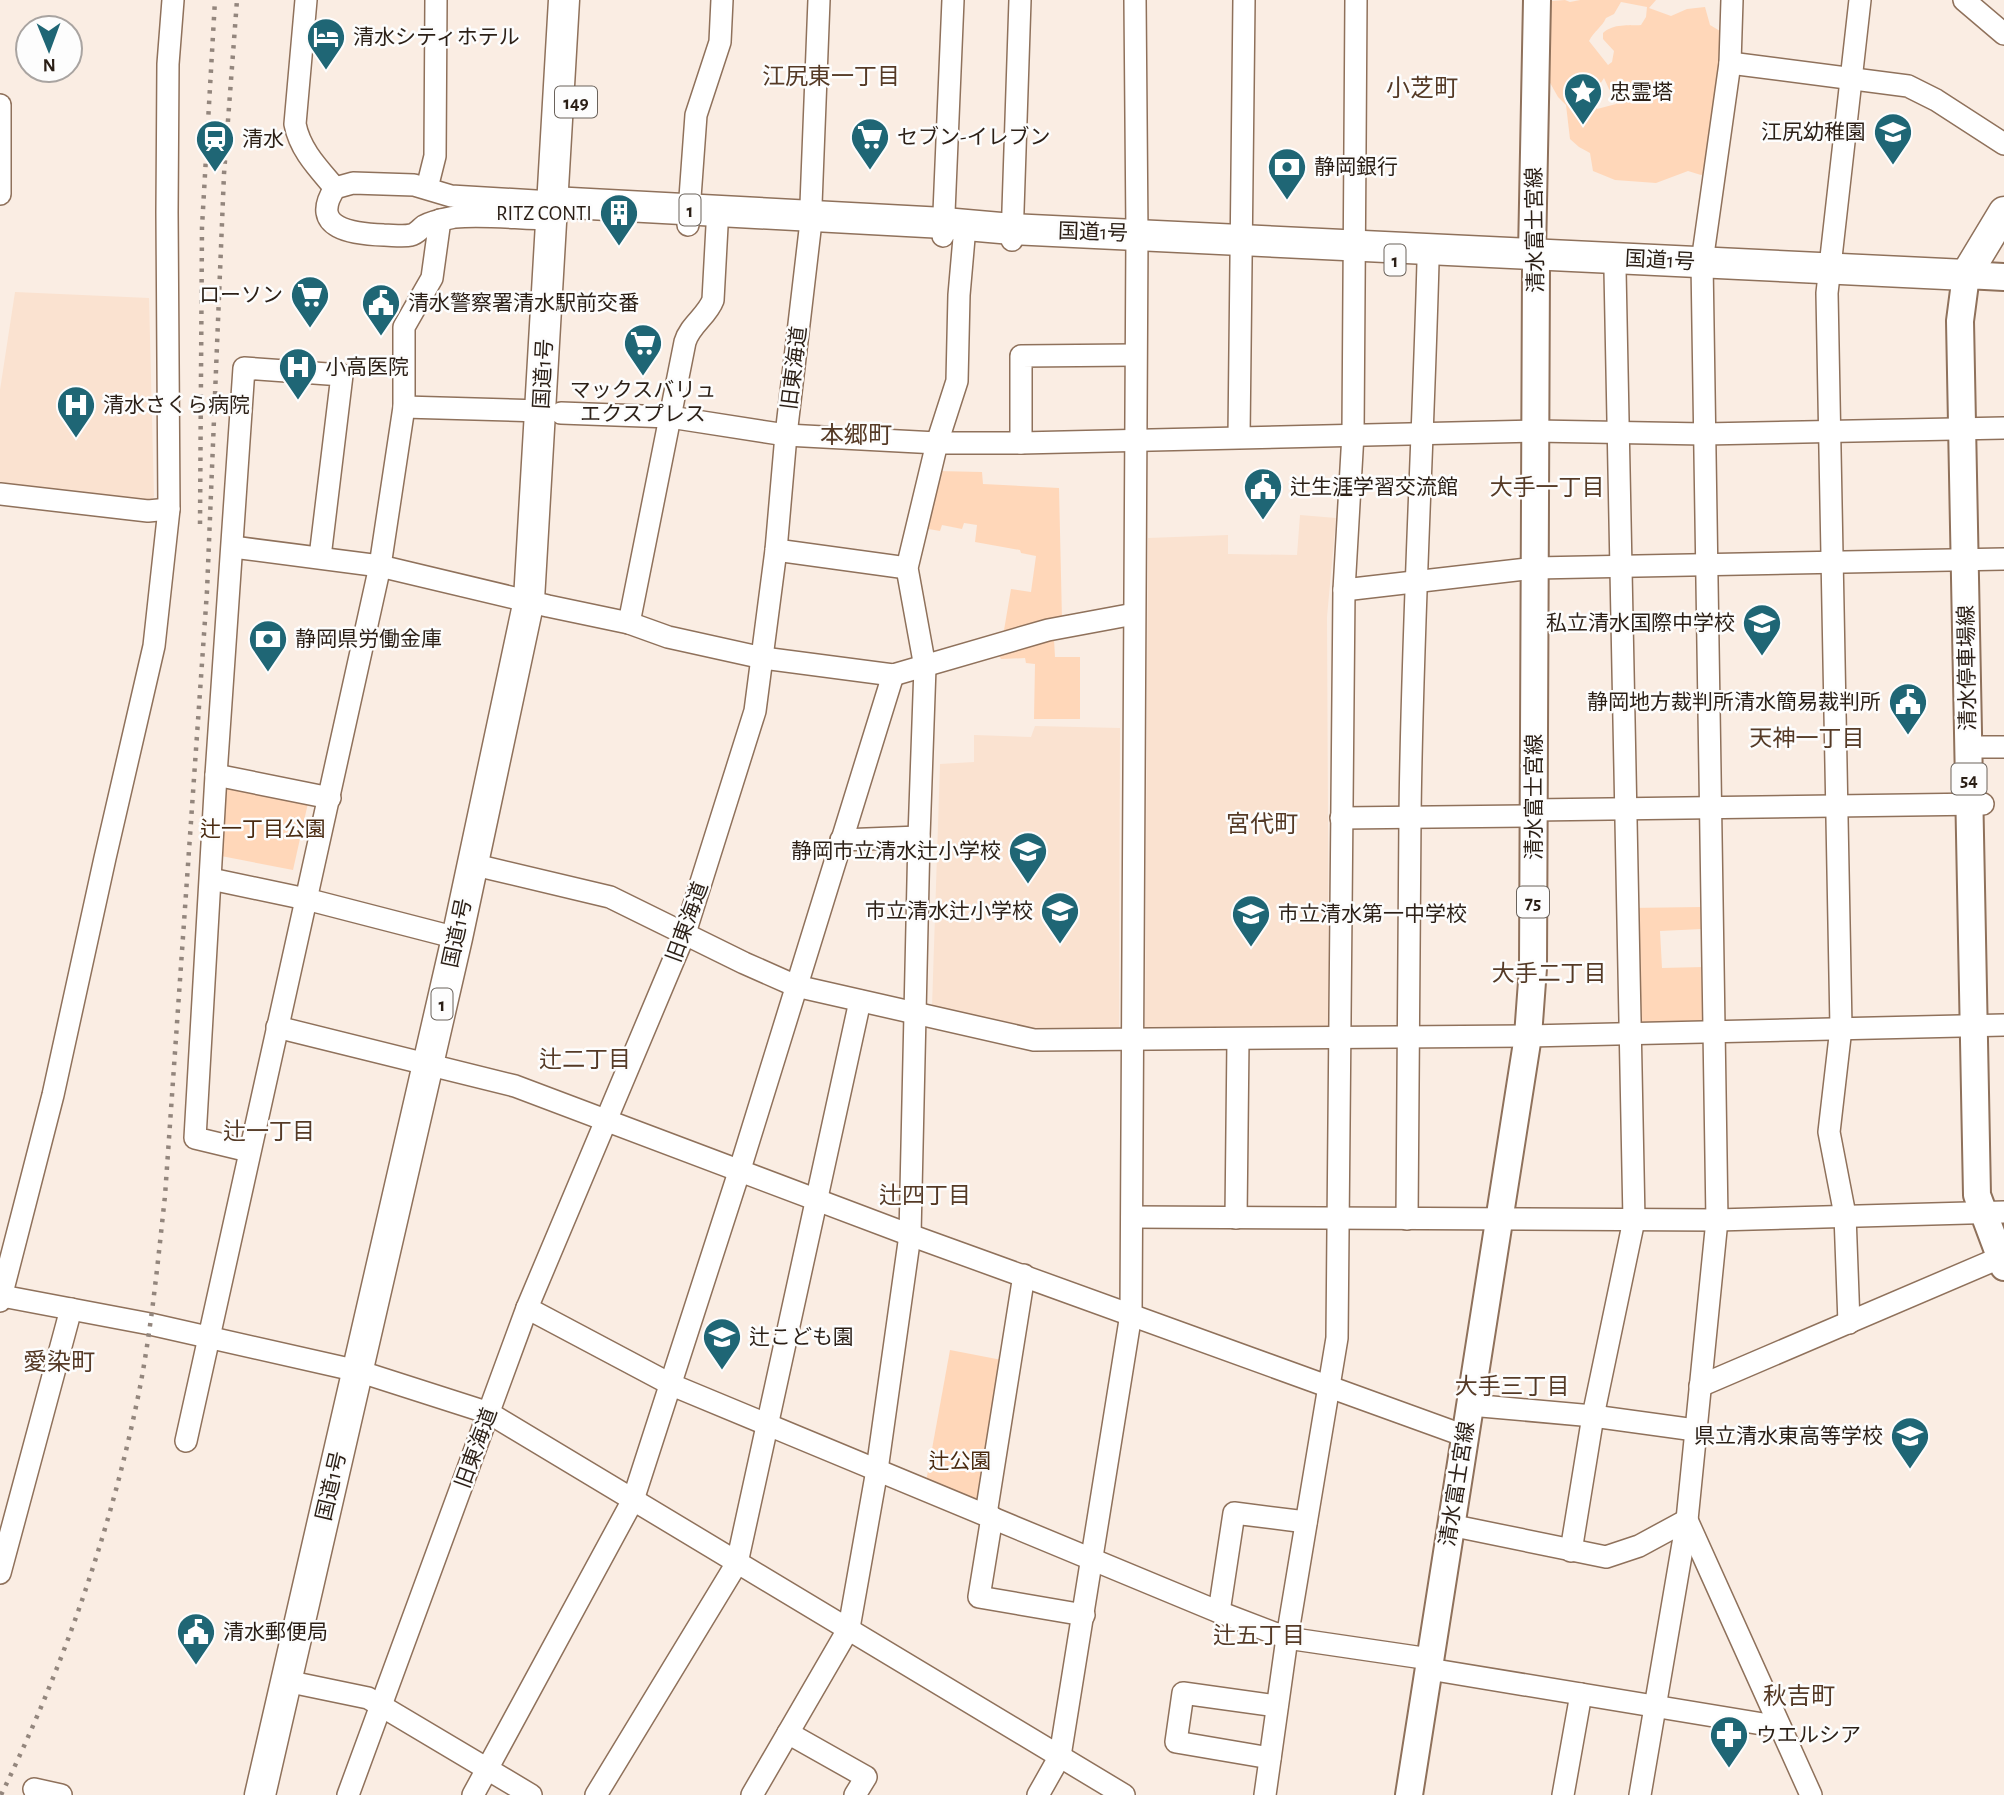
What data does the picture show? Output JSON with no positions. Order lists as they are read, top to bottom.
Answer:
{
  "streets": {
    "highway": ["149", "1", "国道1号"],
    "main road": [
      "清水富士宮線",
      "清水停車場線",
      "54",
      "75"
    ],
    "street": ["旧東海道"]
  },
  "crossings": [
    ["149", "国道1号"],
    ["清水富士宮線", "国道1号"],
    ["国道1号", "旧東海道"],
    ["国道1号", "清水停車場線"]
  ],
  "districts": [
    "江尻東一丁目",
    "小芝町",
    "本郷町",
    "大手一丁目",
    "天神一丁目",
    "宮代町",
    "大手二丁目",
    "辻二丁目",
    "辻一丁目",
    "辻四丁目",
    "愛染町",
    "大手三丁目",
    "辻五丁目",
    "秋吉町"
  ],
  "parks": ["辻一丁目公園", "辻公園"],
  "places": {
    "hotel": ["清水シティホテル"],
    "place": ["忠霊塔"],
    "school or university": [
      "江尻幼稚園",
      "私立清水国際中学校",
      "静岡市立清水辻小学校",
      "市立清水辻小学校",
      "市立清水第一中学校",
      "辻こども園",
      "県立清水東高等学校"
    ],
    "supermarket": ["セブン-イレブン", "ローソン", "マックスバリュ エクスプレス"],
    "station": ["清水"],
    "bank": ["静岡銀行", "静岡県労働金庫"],
    "building": ["RITZ CONTI"],
    "public building": [
      "清水警察署清水駅前交番",
      "辻生涯学習交流館",
      "静岡地方裁判所清水簡易裁判所",
      "清水郵便局"
    ],
    "hospital": ["小高医院", "清水さくら病院"],
    "pharmacy": ["ウエルシア"]
  },
  "north": "bottom"
}
